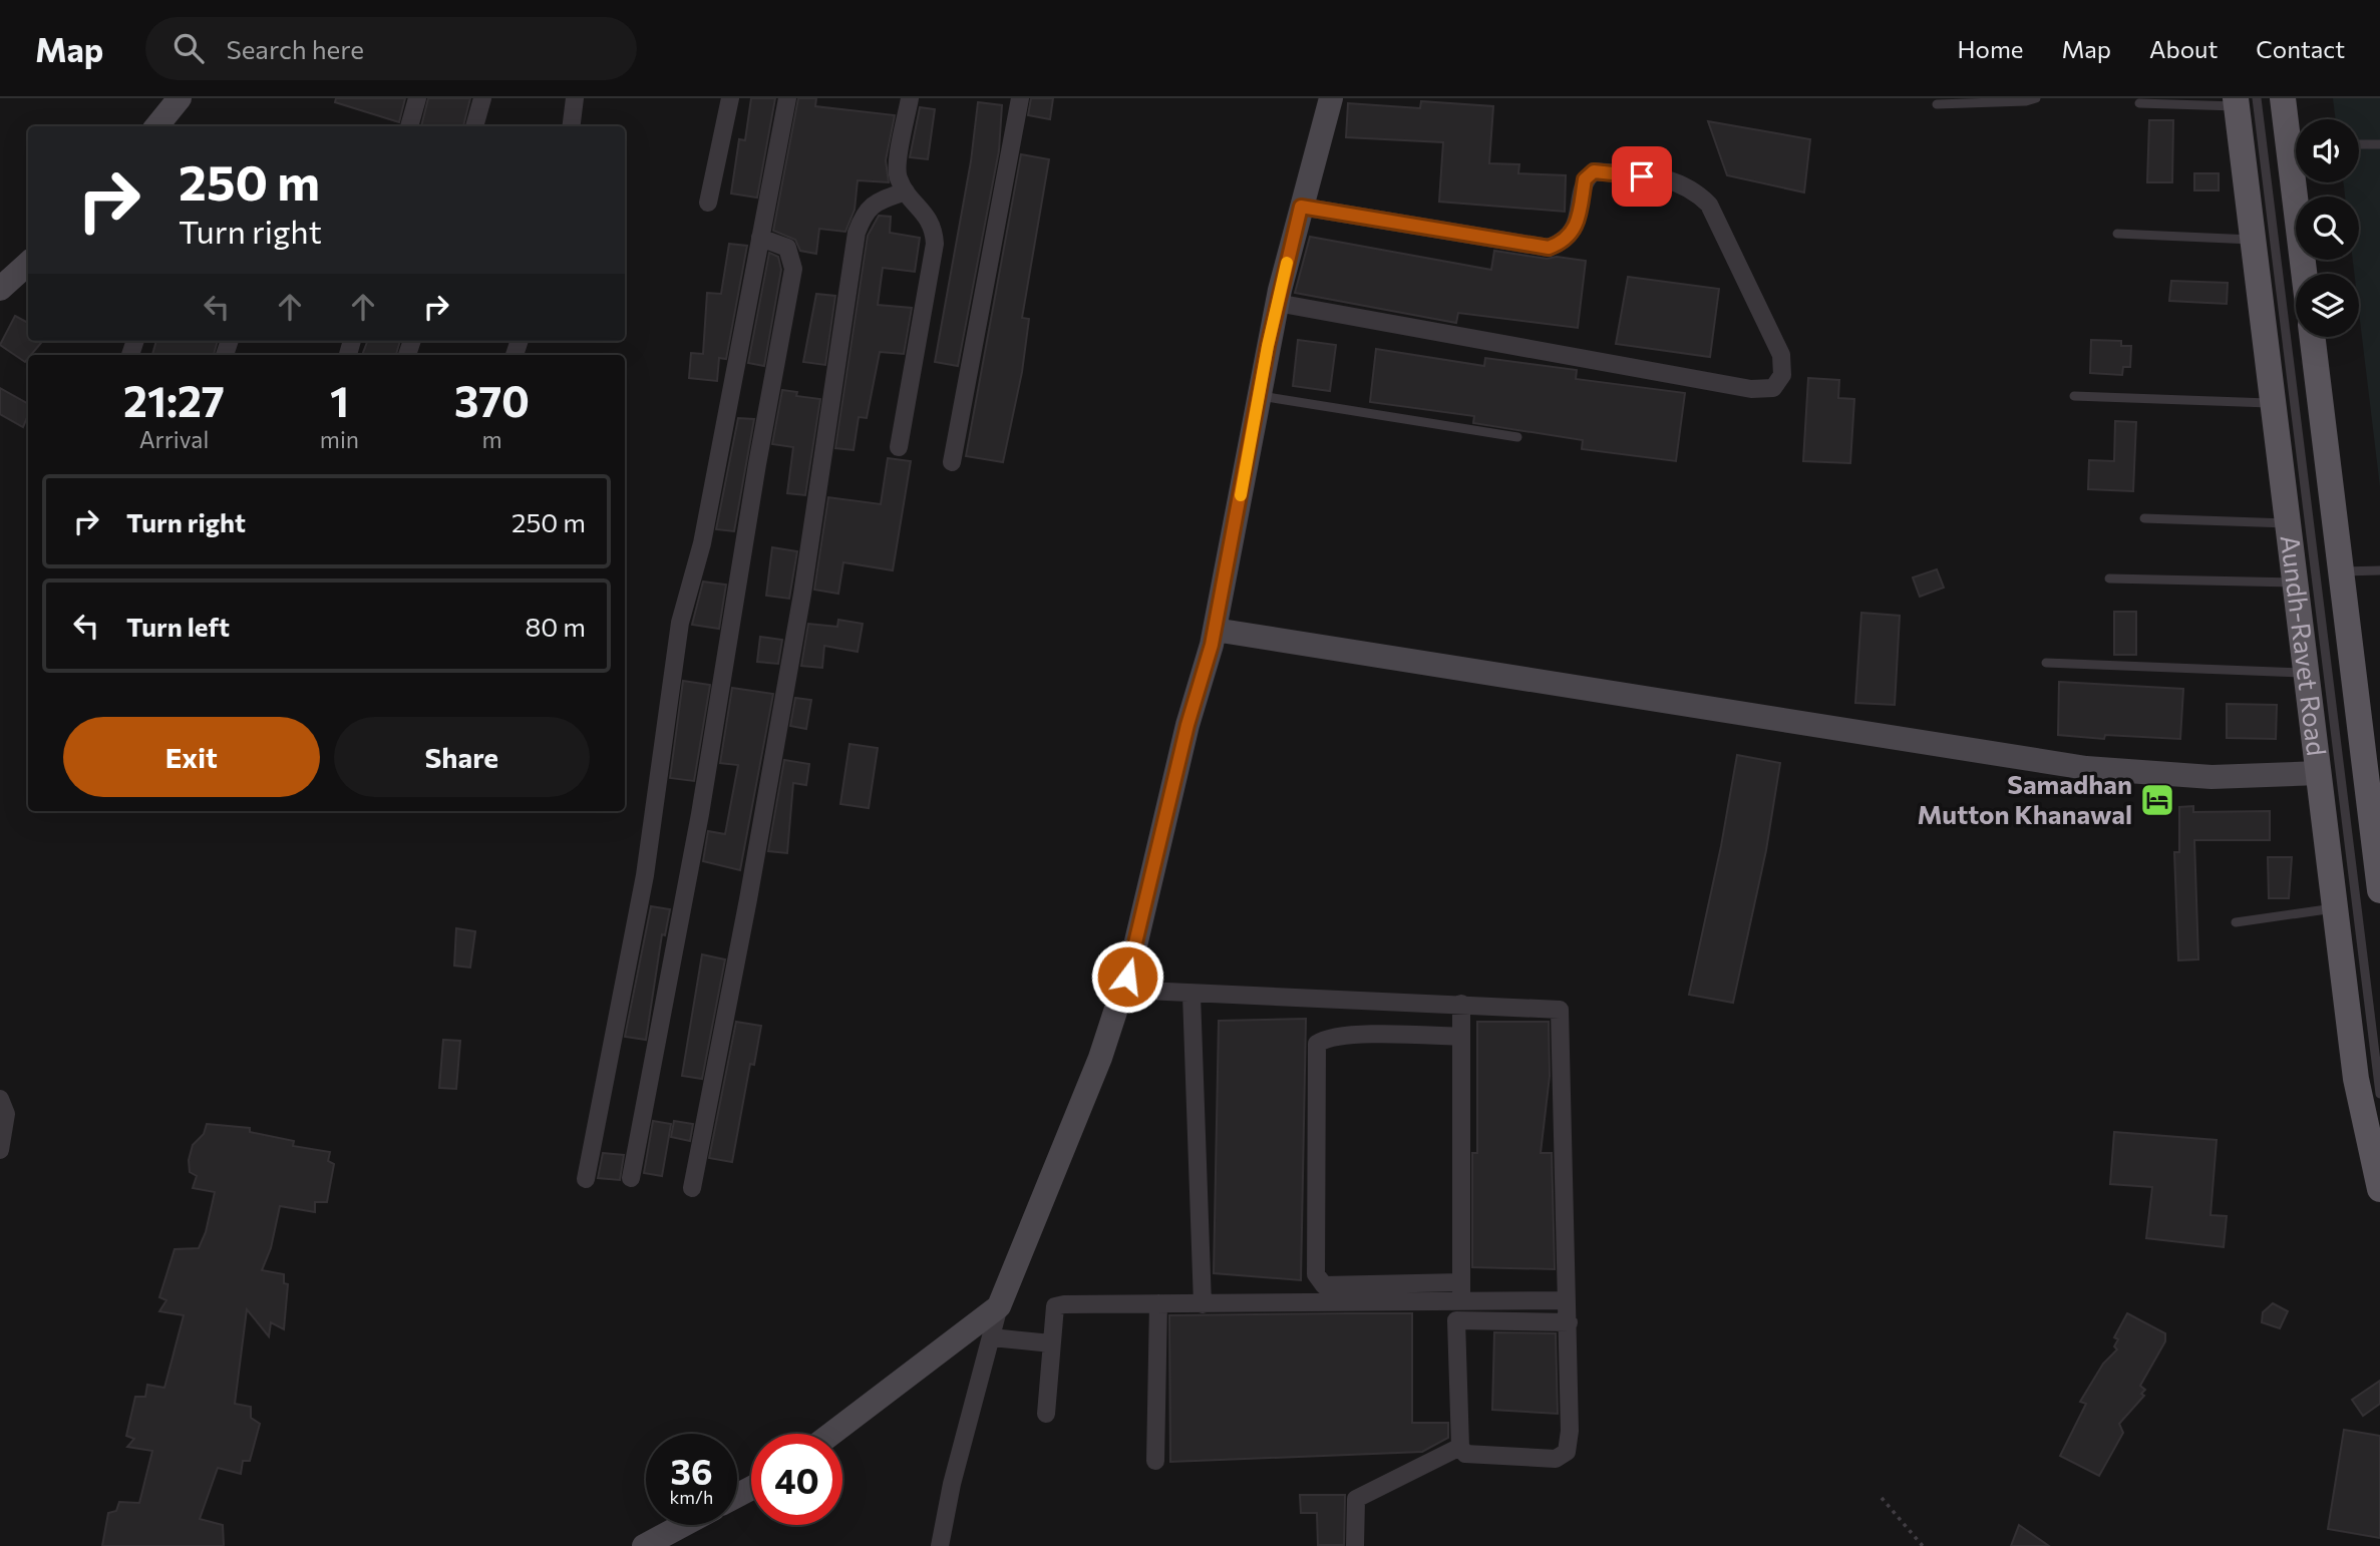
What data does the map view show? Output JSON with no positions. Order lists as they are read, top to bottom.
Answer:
{
  "streets": {
    "main road": ["Aundh-Ravet Road"]
  },
  "places": {
    "hotel": ["Samadhan Mutton Khanawal"]
  },
  "page": {
    "header": "Map",
    "search": "Search here",
    "nav": [
      "Home",
      "Map",
      "About",
      "Contact"
    ],
    "turn": ["250 m", "Turn right"],
    "eta": [
      "21:27",
      "Arrival",
      "1",
      "min",
      "370",
      "m"
    ],
    "list": [
      {
        "name": "Turn right",
        "value": "250 m"
      },
      {
        "name": "Turn left",
        "value": "80 m"
      }
    ],
    "buttons": ["Exit", "Share"],
    "speed": "36 km/h",
    "limit": "40"
  }
}
